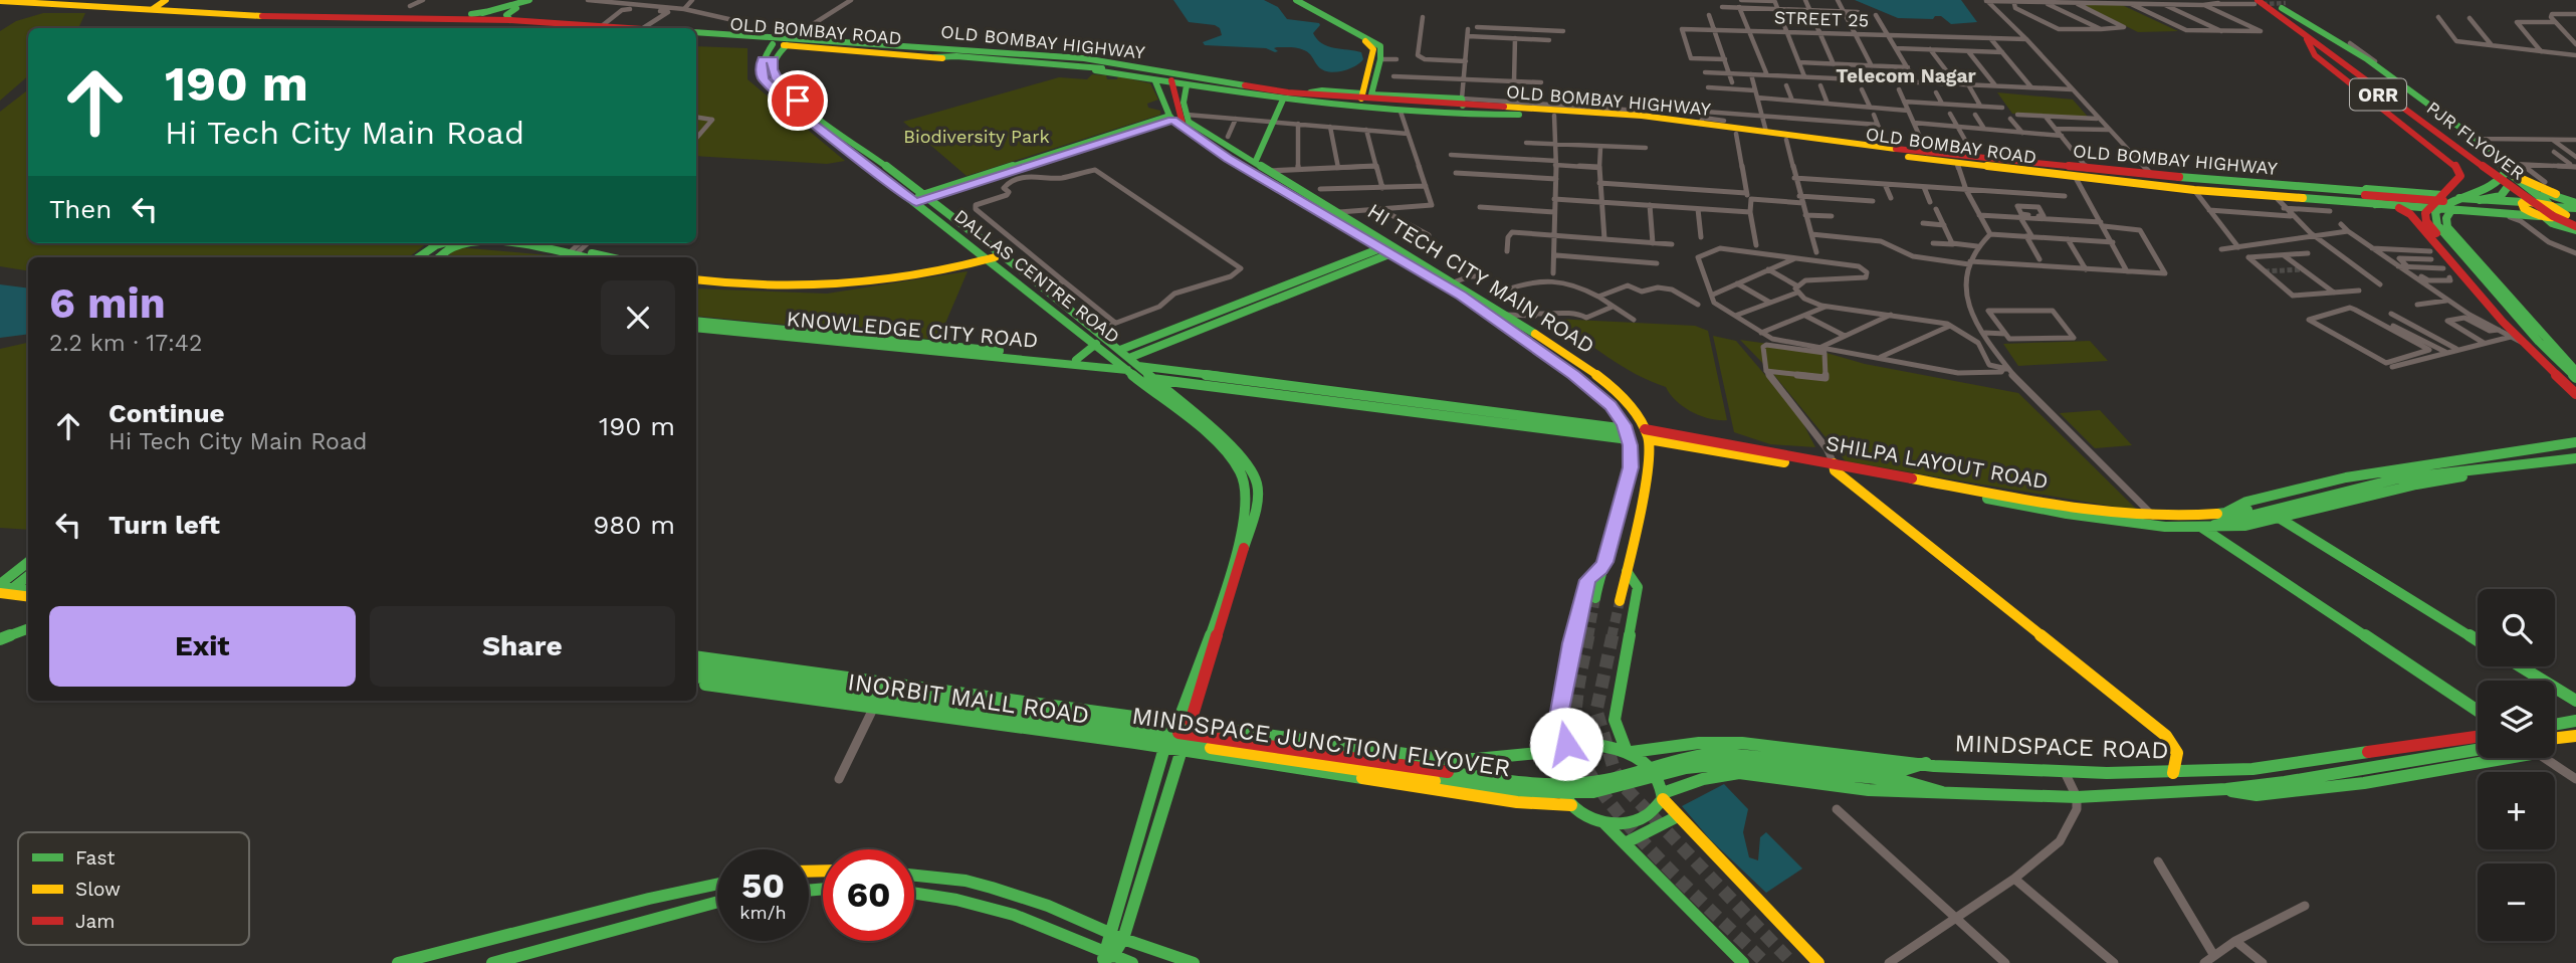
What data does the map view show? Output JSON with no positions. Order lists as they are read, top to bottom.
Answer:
{
  "streets": {
    "main road": [
      "OLD BOMBAY ROAD",
      "OLD BOMBAY HIGHWAY",
      "ORR",
      "PJR FLYOVER",
      "DALLAS CENTRE ROAD",
      "HI TECH CITY MAIN ROAD",
      "KNOWLEDGE CITY ROAD",
      "SHILPA LAYOUT ROAD",
      "INORBIT MALL ROAD",
      "MINDSPACE JUNCTION FLYOVER",
      "MINDSPACE ROAD"
    ],
    "street": ["STREET 25"]
  },
  "crossings": [
    ["OLD BOMBAY ROAD", "OLD BOMBAY HIGHWAY"],
    ["OLD BOMBAY HIGHWAY", "ORR"],
    ["DALLAS CENTRE ROAD", "KNOWLEDGE CITY ROAD"],
    ["HI TECH CITY MAIN ROAD", "SHILPA LAYOUT ROAD"],
    ["INORBIT MALL ROAD", "MINDSPACE ROAD"],
    ["MINDSPACE JUNCTION FLYOVER", "MINDSPACE ROAD"]
  ],
  "districts": ["Telecom Nagar"],
  "parks": ["Biodiversity Park"],
  "legend": ["Fast", "Slow", "Jam"],
  "page": {
    "turn": ["190 m", "Hi Tech City Main Road"],
    "then": "Then",
    "heading": ["6 min", "2.2 km · 17:42"],
    "list": [
      {
        "name": "Continue",
        "note": "Hi Tech City Main Road",
        "value": "190 m"
      },
      {
        "name": "Turn left",
        "value": "980 m"
      }
    ],
    "map_buttons": ["+", "−"],
    "buttons": ["Exit", "Share"],
    "speed": "50 km/h",
    "limit": "60"
  }
}
